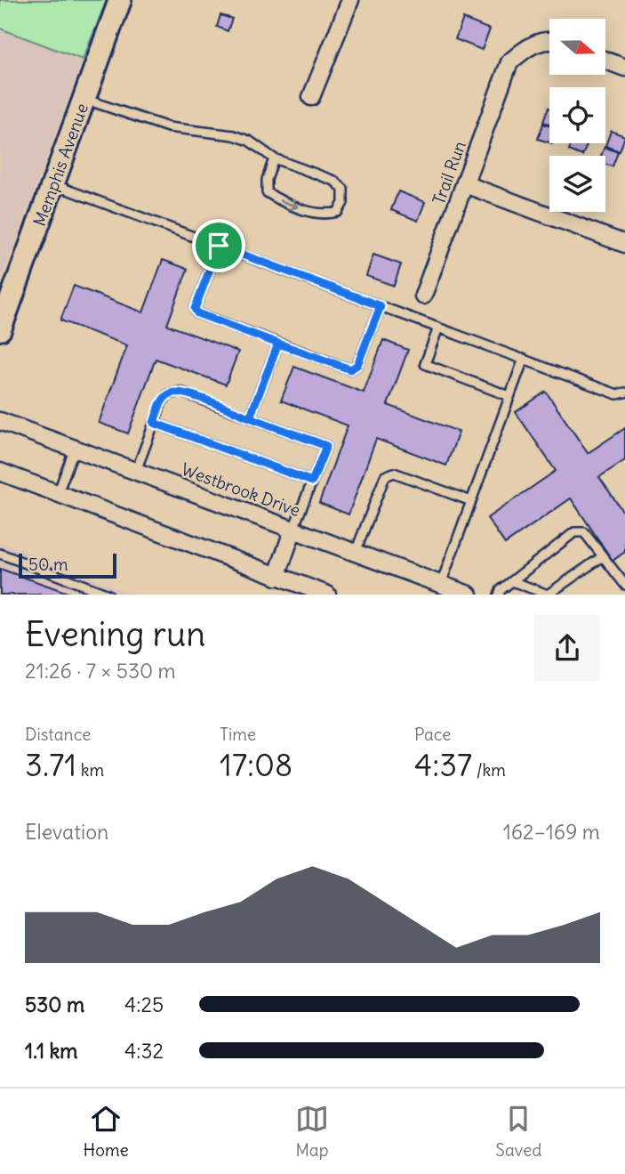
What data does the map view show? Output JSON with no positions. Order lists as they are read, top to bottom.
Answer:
{
  "streets": {
    "main road": ["Memphis Avenue"],
    "street": ["Trail Run", "Westbrook Drive"]
  },
  "scale_bar": "50 m",
  "north": "right",
  "page": {
    "scale": "50 m",
    "heading": ["Evening run", "21:26 · 7 × 530 m"],
    "stats": [
      ["Distance", "3.71 km"],
      ["Time", "17:08"],
      ["Pace", "4:37 /km"]
    ],
    "chart": ["Elevation", "162–169 m"],
    "list": [
      {
        "name": "530 m",
        "note": "4:25"
      },
      {
        "name": "1.1 km",
        "note": "4:32"
      }
    ],
    "tabs": ["Home", "Map", "Saved"]
  }
}
